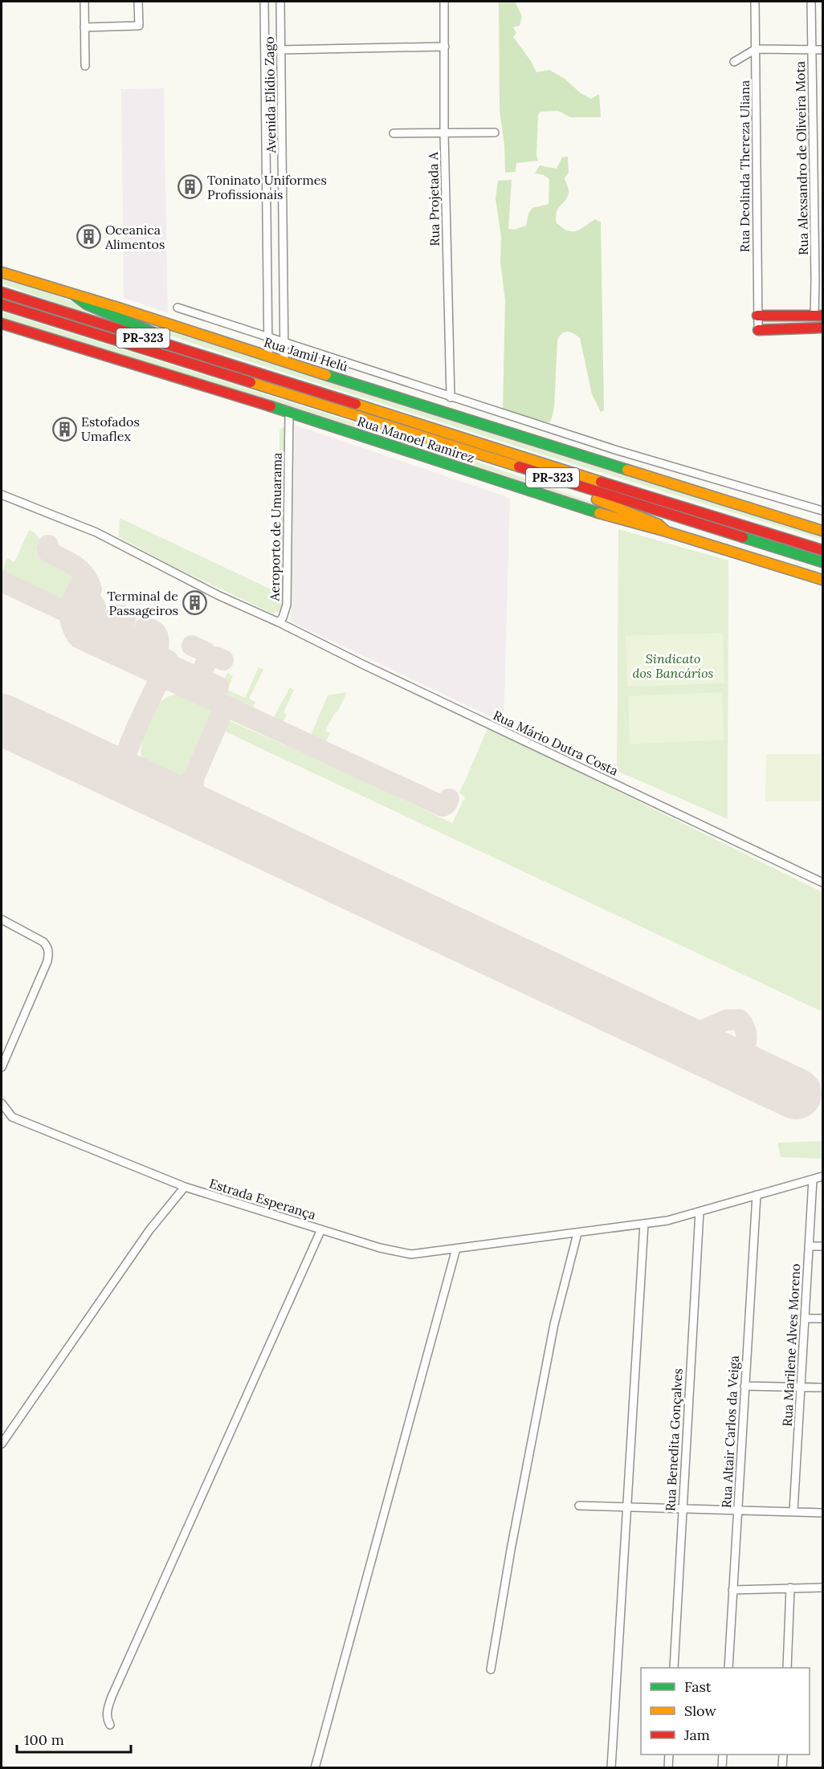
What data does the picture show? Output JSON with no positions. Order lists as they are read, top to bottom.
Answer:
{
  "streets": {
    "main road": ["PR-323", "Rua Jamil Helú", "Rua Manoel Ramirez"],
    "street": [
      "Avenida Elídio Zago",
      "Rua Alexsandro de Oliveira Mota",
      "Rua Deolinda Thereza Uliana",
      "Rua Projetada A",
      "Aeroporto de Umuarama",
      "Rua Mário Dutra Costa",
      "Estrada Esperança",
      "Rua Marilene Alves Moreno",
      "Rua Altair Carlos da Veiga",
      "Rua Benedita Gonçalves"
    ]
  },
  "crossings": [
    ["Avenida Elídio Zago", "Rua Jamil Helú"],
    ["Rua Manoel Ramirez", "Aeroporto de Umuarama"],
    ["Aeroporto de Umuarama", "Rua Mário Dutra Costa"],
    ["Estrada Esperança", "Rua Marilene Alves Moreno"],
    ["Estrada Esperança", "Rua Altair Carlos da Veiga"],
    ["Estrada Esperança", "Rua Benedita Gonçalves"]
  ],
  "parks": ["Sindicato dos Bancários"],
  "places": {
    "building": [
      "Toninato Uniformes Profissionais",
      "Oceanica Alimentos",
      "Estofados Umaflex",
      "Terminal de Passageiros"
    ]
  },
  "legend": ["Fast", "Slow", "Jam"],
  "scale_bar": "100 m"
}
